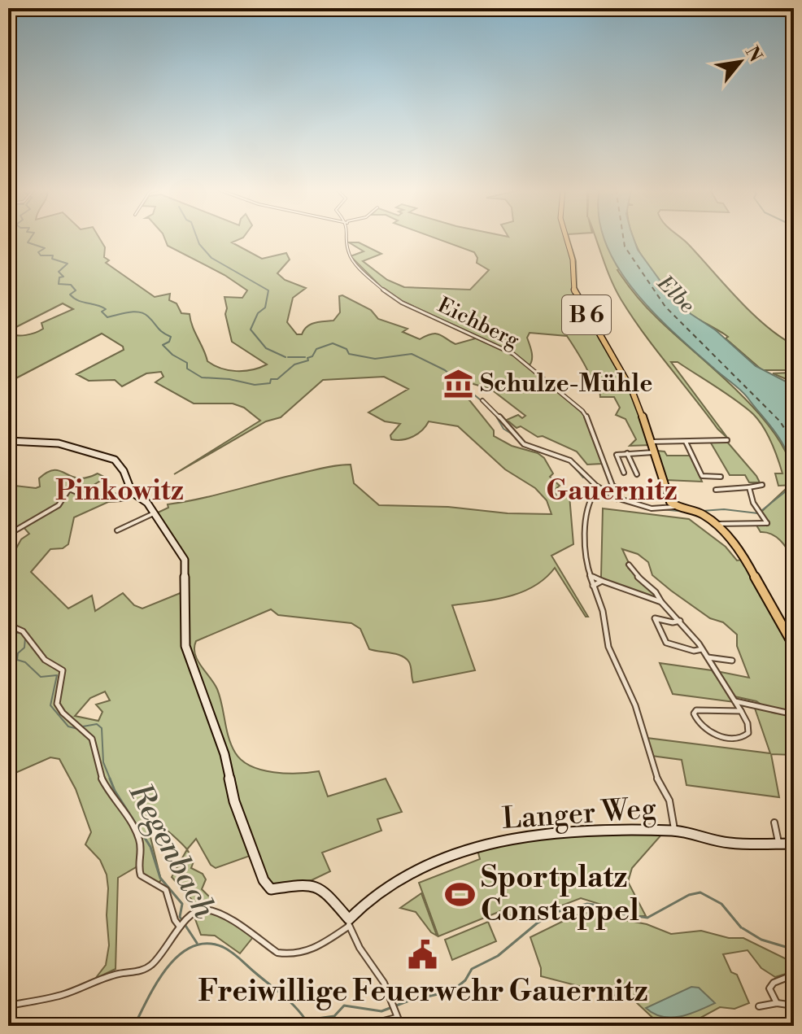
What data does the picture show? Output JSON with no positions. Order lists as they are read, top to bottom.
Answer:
{
  "streets": {
    "main road": ["B 6"],
    "street": ["Eichberg", "Langer Weg"]
  },
  "districts": ["Pinkowitz", "Gauernitz"],
  "water": ["Elbe", "Regenbach"],
  "places": {
    "museum": ["Schulze-Mühle"],
    "sports": ["Sportplatz Constappel"],
    "public building": ["Freiwillige Feuerwehr Gauernitz"]
  },
  "north": "top right"
}
